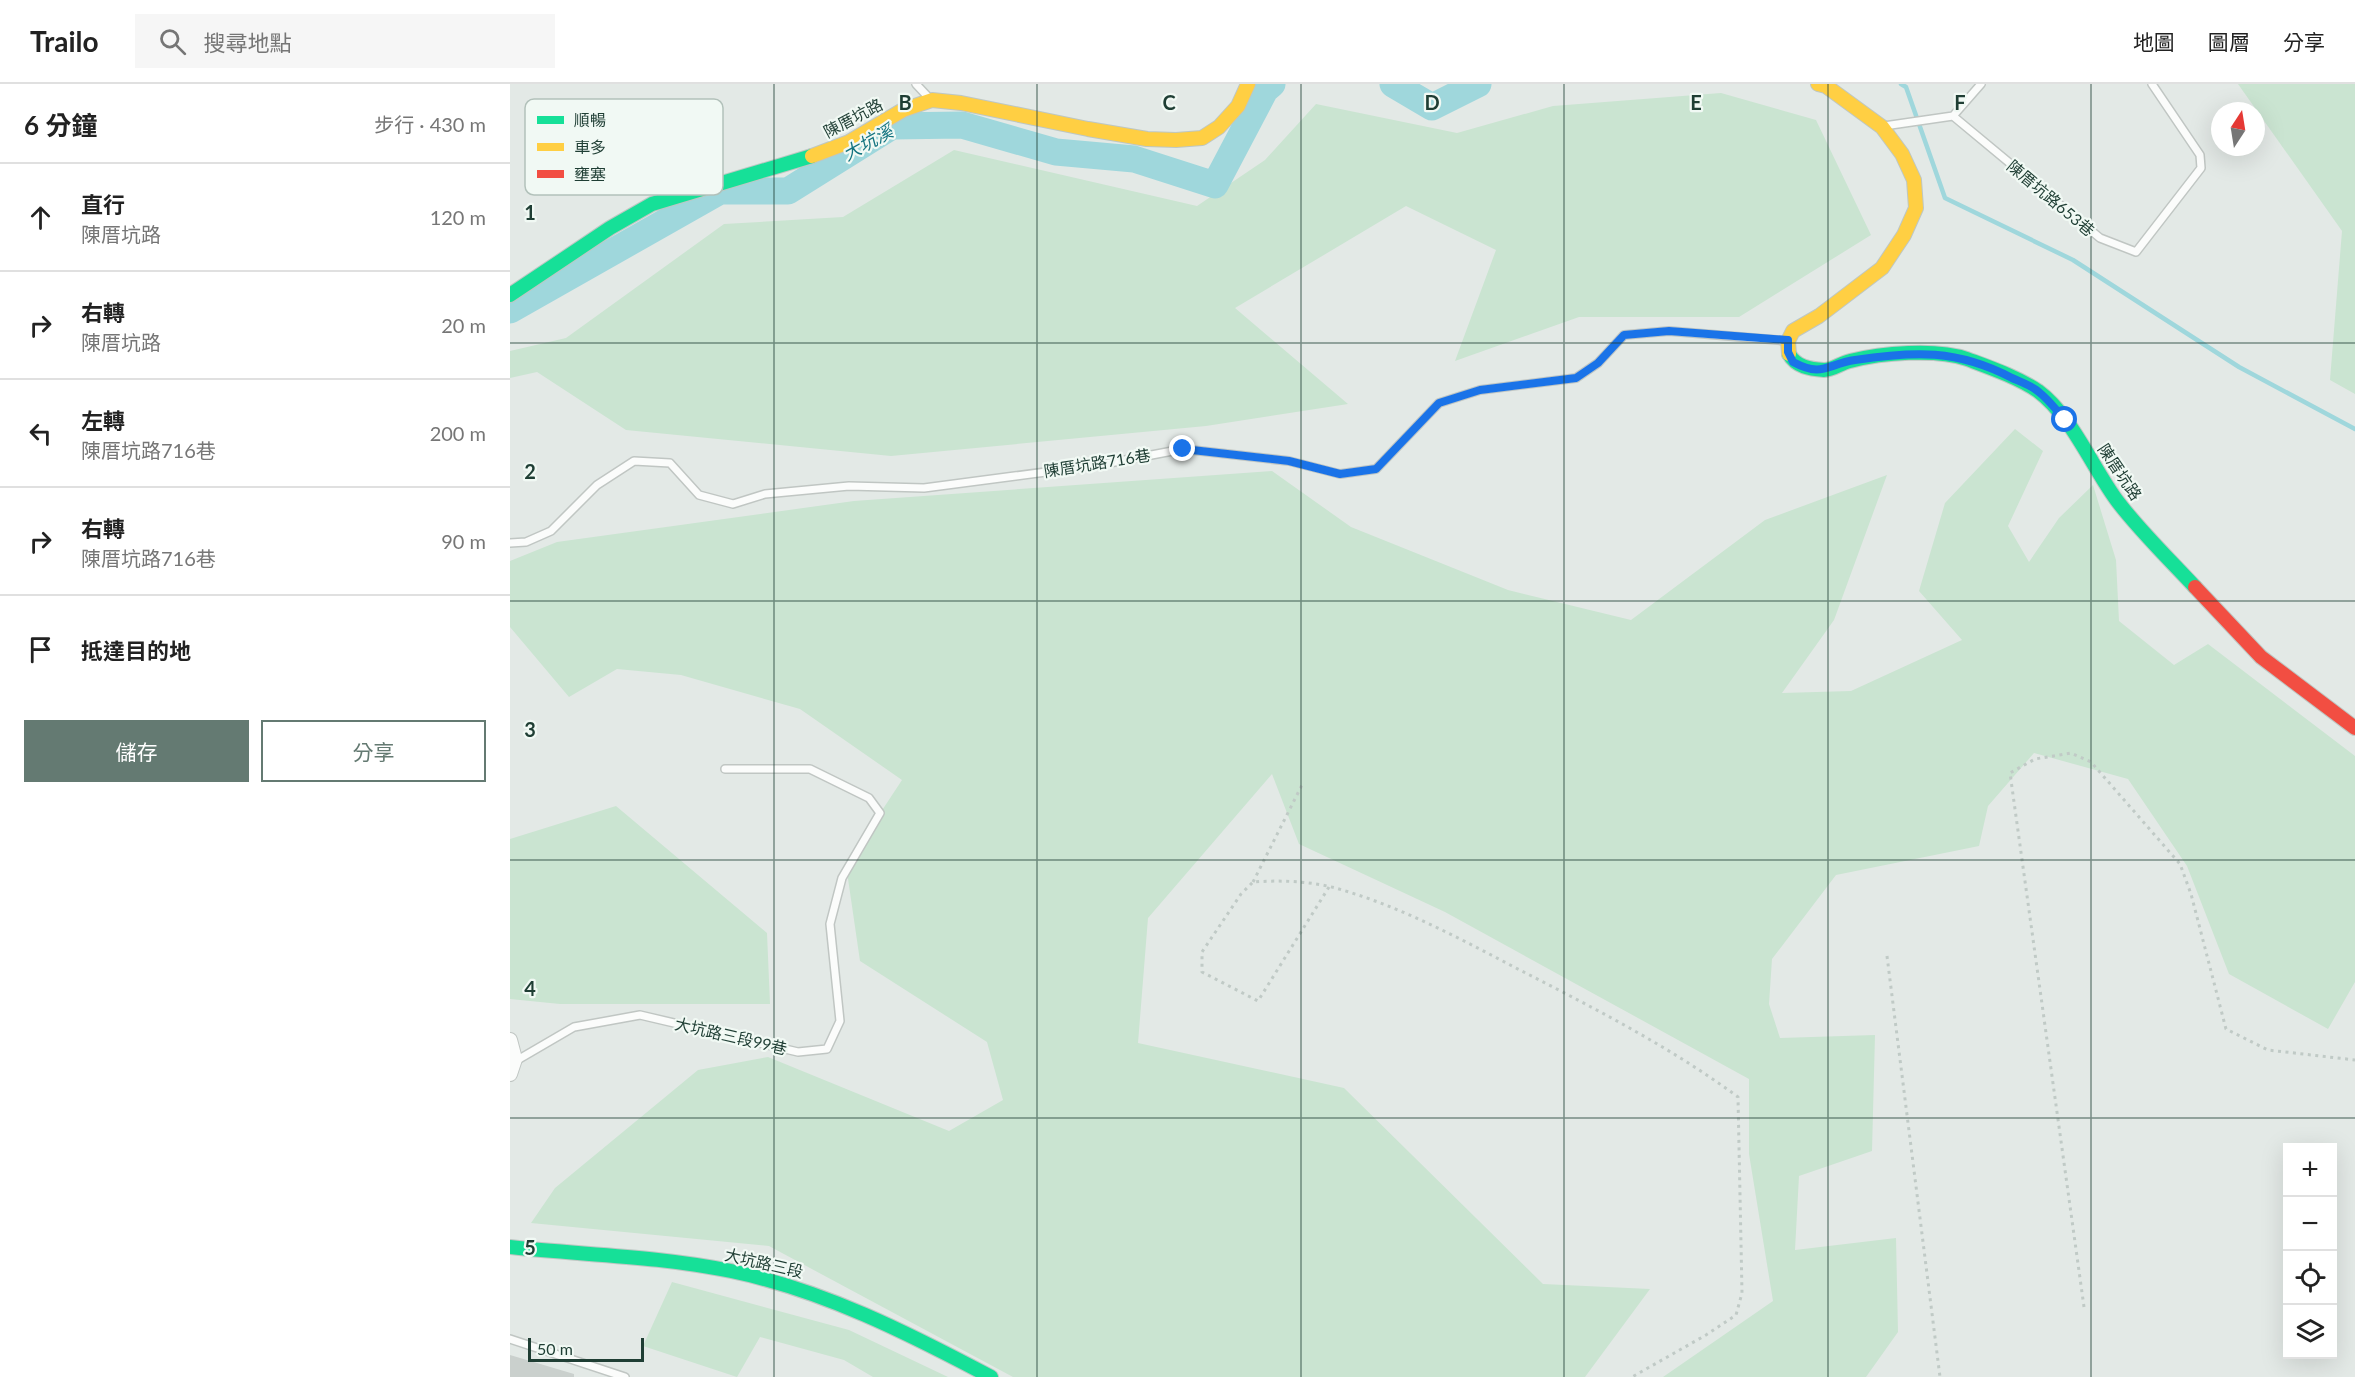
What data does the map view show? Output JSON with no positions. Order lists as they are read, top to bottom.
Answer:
{
  "streets": {
    "street": ["陳厝坑路", "大坑路三段"],
    "lane": ["陳厝坑路653巷", "陳厝坑路716巷", "大坑路三段99巷"]
  },
  "crossings": [
    ["陳厝坑路", "陳厝坑路716巷"]
  ],
  "water": ["大坑溪"],
  "legend": ["順暢", "車多", "壅塞"],
  "scale_bar": "50 m",
  "north": "top",
  "page": {
    "header": "Trailo",
    "search": "搜尋地點",
    "nav": ["地圖", "圖層", "分享"],
    "heading": ["6 分鐘", "步行 · 430 m"],
    "list": [
      ["直行", "陳厝坑路", "120 m"],
      ["右轉", "陳厝坑路", "20 m"],
      ["左轉", "陳厝坑路716巷", "200 m"],
      ["右轉", "陳厝坑路716巷", "90 m"],
      "抵達目的地"
    ],
    "buttons": ["儲存", "分享"],
    "map_buttons": ["+", "−"],
    "scale": "50 m"
  },
  "grid": {
    "columns": [
      "B",
      "C",
      "D",
      "E",
      "F"
    ],
    "rows": [
      "1",
      "2",
      "3",
      "4",
      "5"
    ]
  }
}
